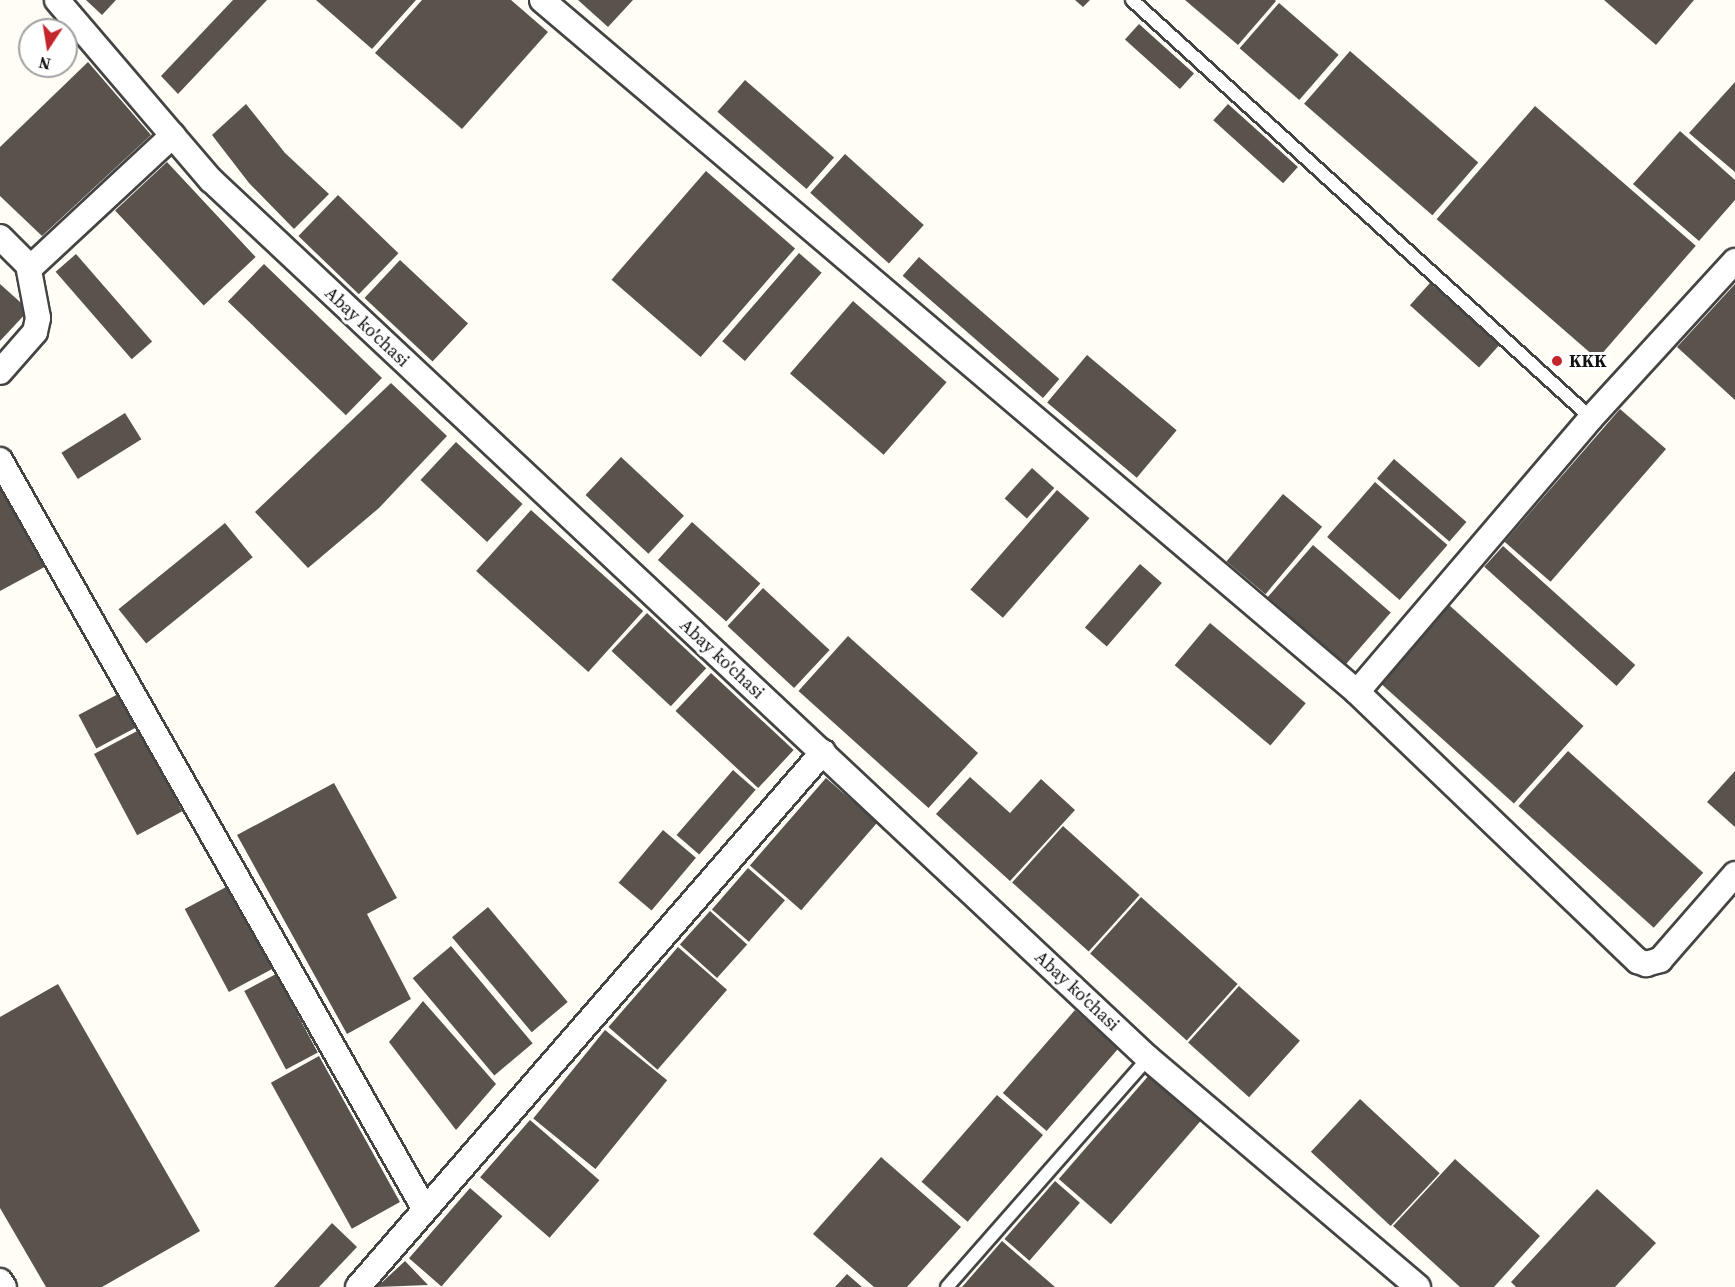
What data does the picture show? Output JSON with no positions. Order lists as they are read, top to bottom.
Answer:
{
  "streets": {
    "street": ["Abay ko'chasi"]
  },
  "places": ["KKK"],
  "north": "bottom"
}
